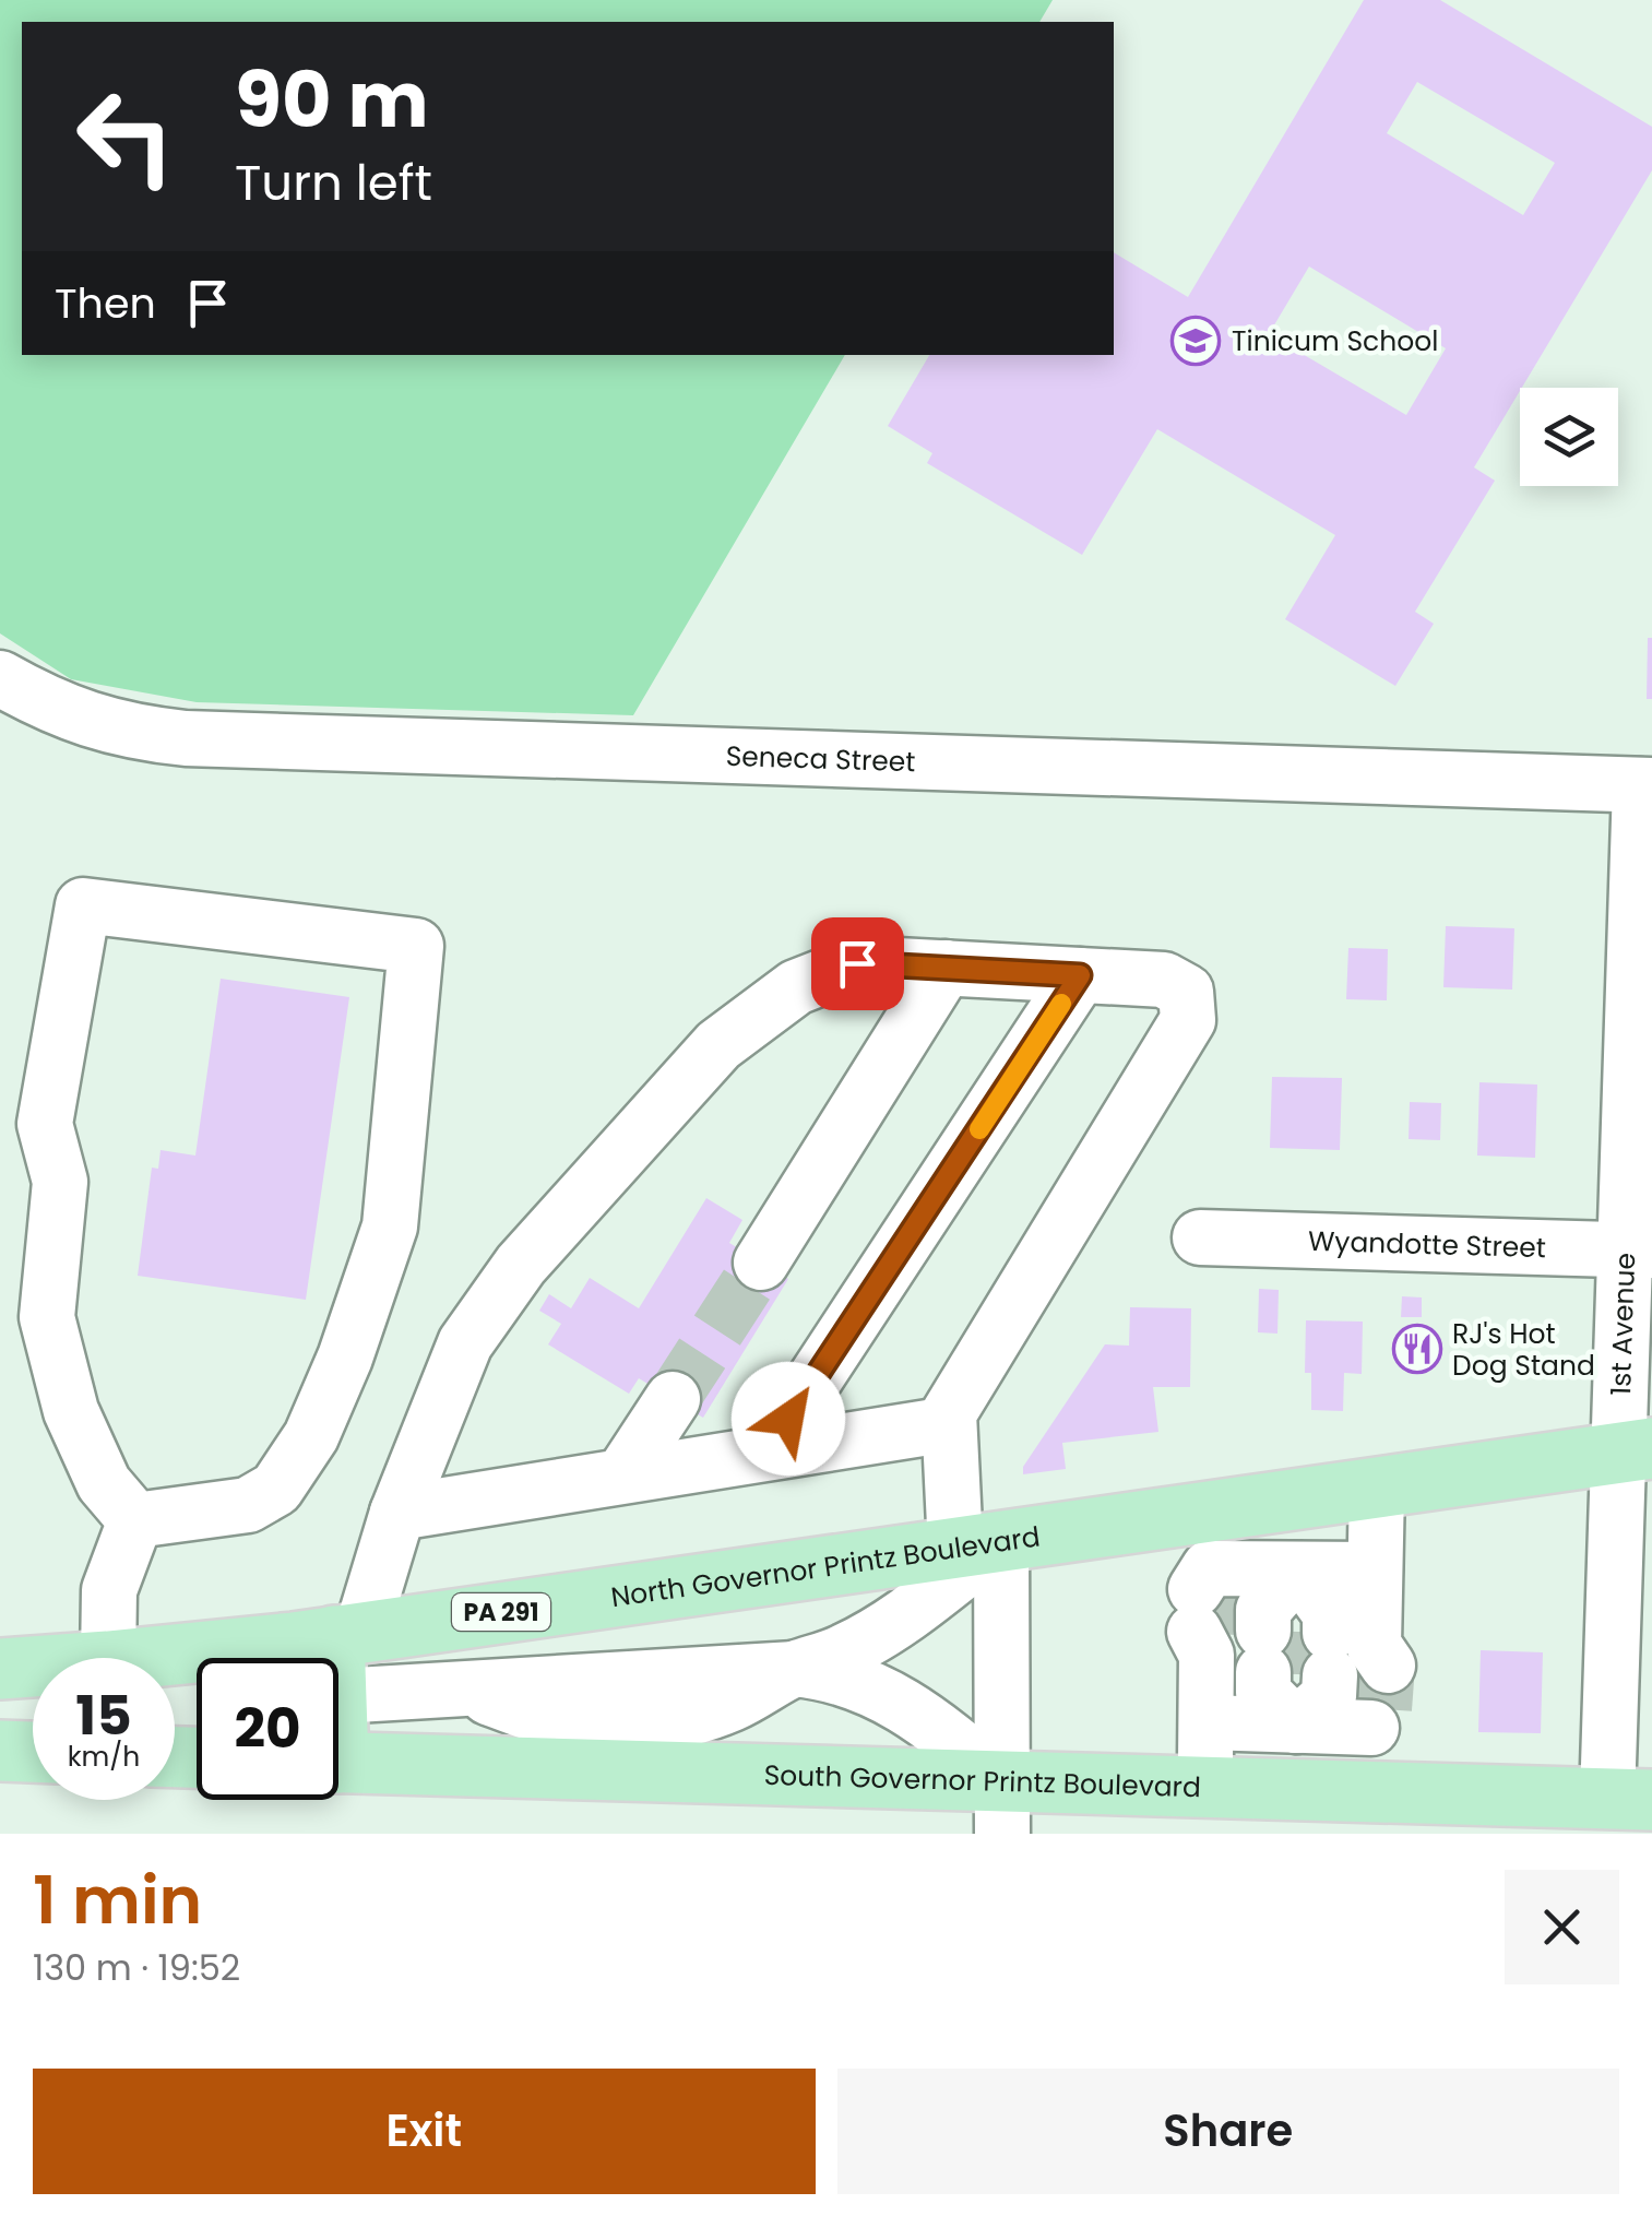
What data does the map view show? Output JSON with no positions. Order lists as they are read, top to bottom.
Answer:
{
  "streets": {
    "main road": ["North Governor Printz Boulevard", "PA 291", "South Governor Printz Boulevard"],
    "street": ["Seneca Street", "Wyandotte Street", "1st Avenue"]
  },
  "crossings": [
    ["Seneca Street", "1st Avenue"],
    ["Wyandotte Street", "1st Avenue"],
    ["1st Avenue", "North Governor Printz Boulevard"],
    ["1st Avenue", "South Governor Printz Boulevard"]
  ],
  "places": {
    "school or university": ["Tinicum School"],
    "restaurant": ["RJ's Hot Dog Stand"]
  },
  "page": {
    "turn": ["90 m", "Turn left"],
    "then": "Then",
    "speed": "15 km/h",
    "limit": "20",
    "heading": ["1 min", "130 m · 19:52"],
    "buttons": ["Exit", "Share"]
  }
}
